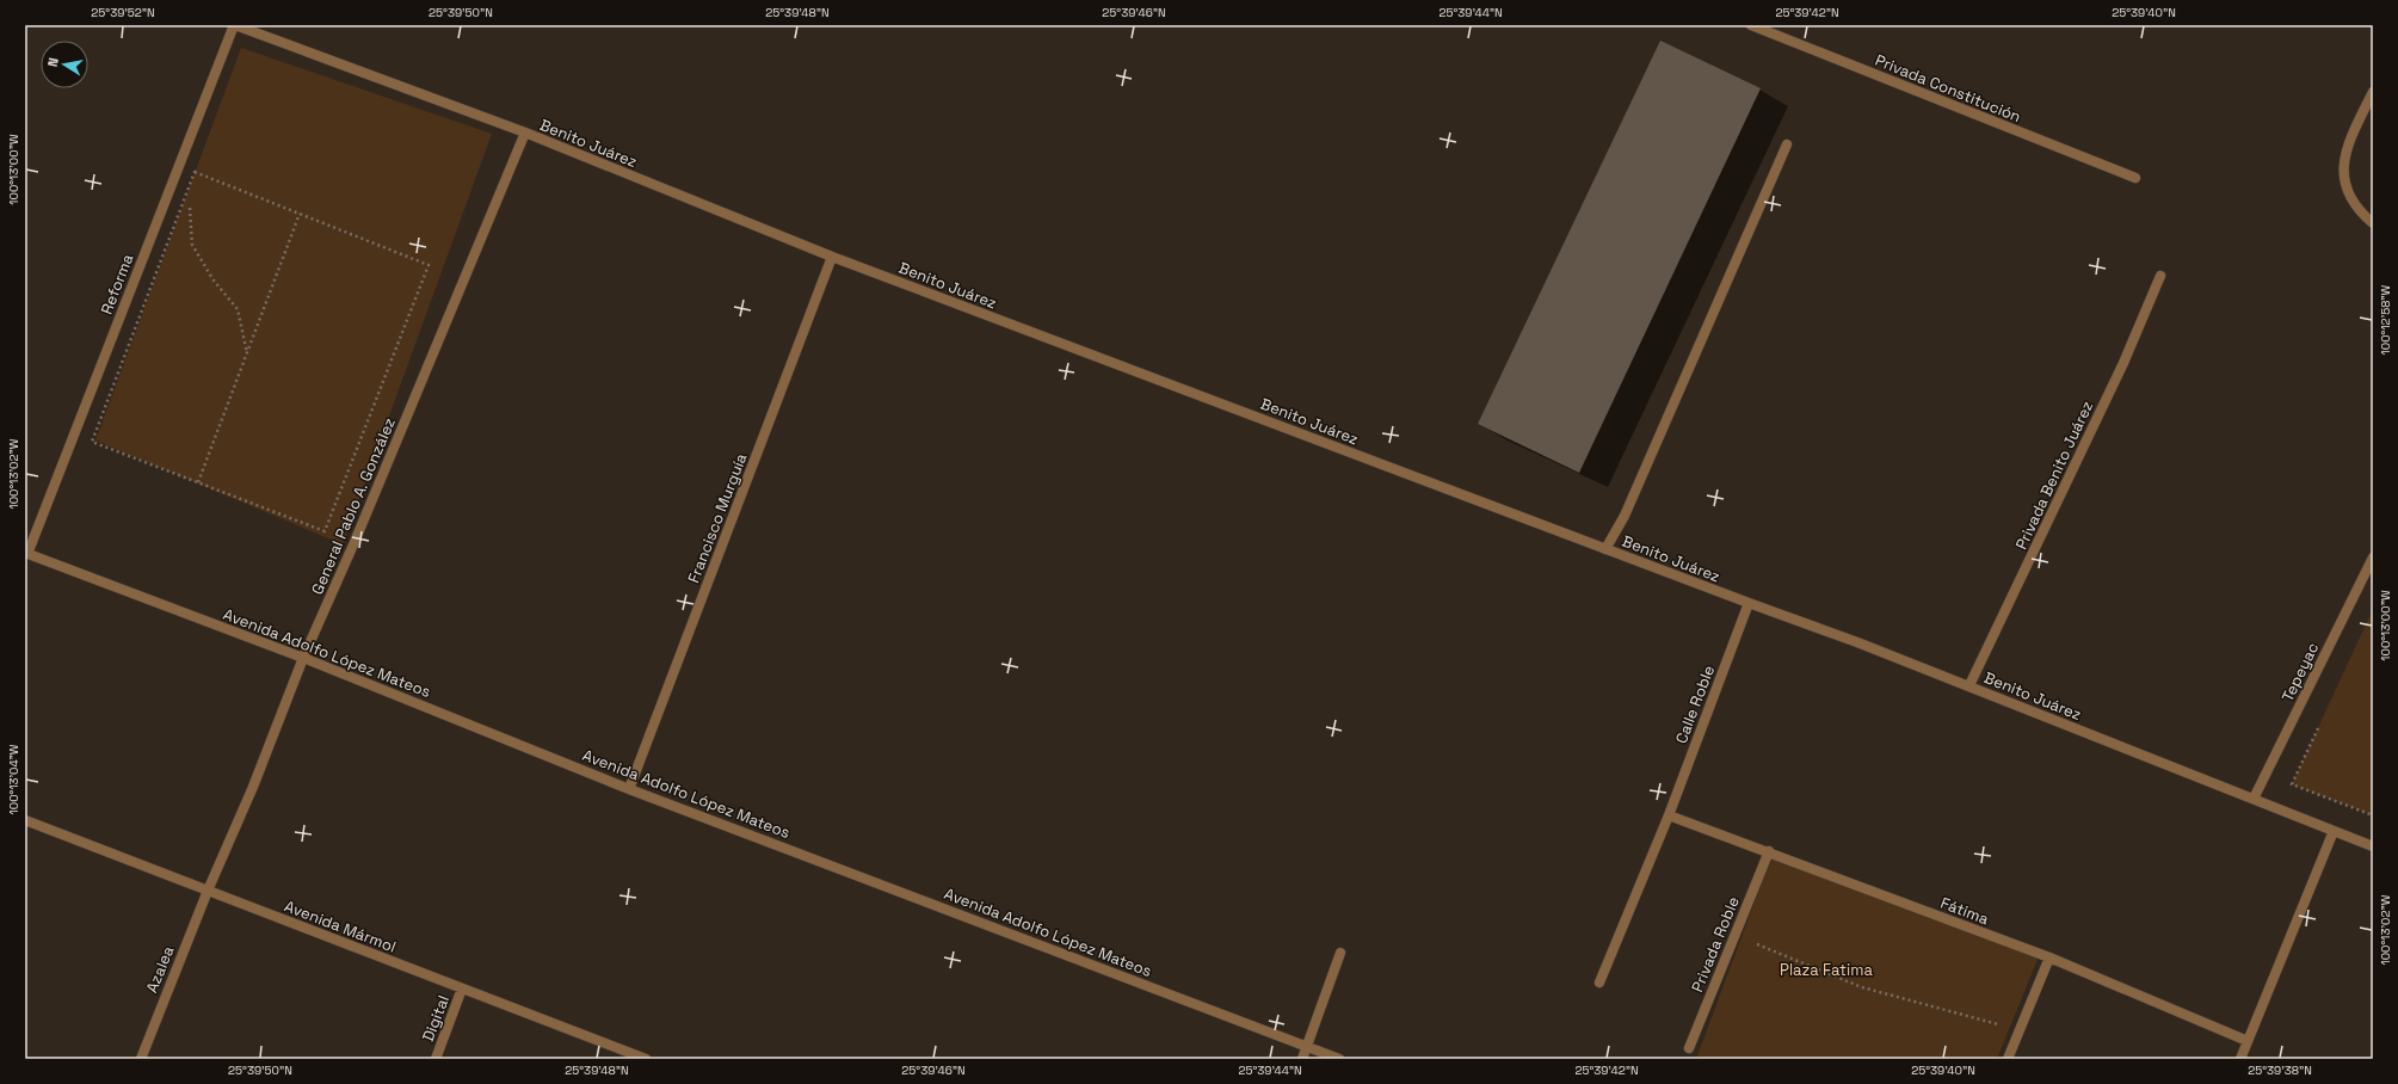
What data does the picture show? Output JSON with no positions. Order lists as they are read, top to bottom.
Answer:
{
  "streets": {
    "street": [
      "Privada Constitución",
      "Benito Juárez",
      "Reforma",
      "Privada Benito Juárez",
      "General Pablo A. González",
      "Francisco Murguía",
      "Avenida Adolfo López Mateos",
      "Tepeyac",
      "Calle Roble",
      "Fátima",
      "Avenida Mármol",
      "Privada Roble",
      "Azalea",
      "Digital"
    ]
  },
  "crossings": [
    ["Benito Juárez", "Reforma"],
    ["Benito Juárez", "Privada Benito Juárez"],
    ["Benito Juárez", "General Pablo A. González"],
    ["Benito Juárez", "Francisco Murguía"],
    ["Benito Juárez", "Tepeyac"],
    ["Benito Juárez", "Calle Roble"],
    ["Reforma", "Avenida Adolfo López Mateos"],
    ["General Pablo A. González", "Avenida Adolfo López Mateos"],
    ["General Pablo A. González", "Avenida Mármol"],
    ["General Pablo A. González", "Azalea"],
    ["Francisco Murguía", "Avenida Adolfo López Mateos"],
    ["Calle Roble", "Fátima"],
    ["Fátima", "Privada Roble"],
    ["Avenida Mármol", "Azalea"],
    ["Avenida Mármol", "Digital"]
  ],
  "parks": ["Plaza Fatima"],
  "north": "left",
  "coordinates": [
    "25°39'52\"N",
    "25°39'50\"N",
    "25°39'48\"N",
    "25°39'46\"N",
    "25°39'44\"N",
    "25°39'42\"N",
    "25°39'40\"N",
    "100°13'00\"W",
    "100°12'58\"W",
    "100°13'02\"W",
    "100°13'04\"W",
    "25°39'38\"N"
  ]
}
